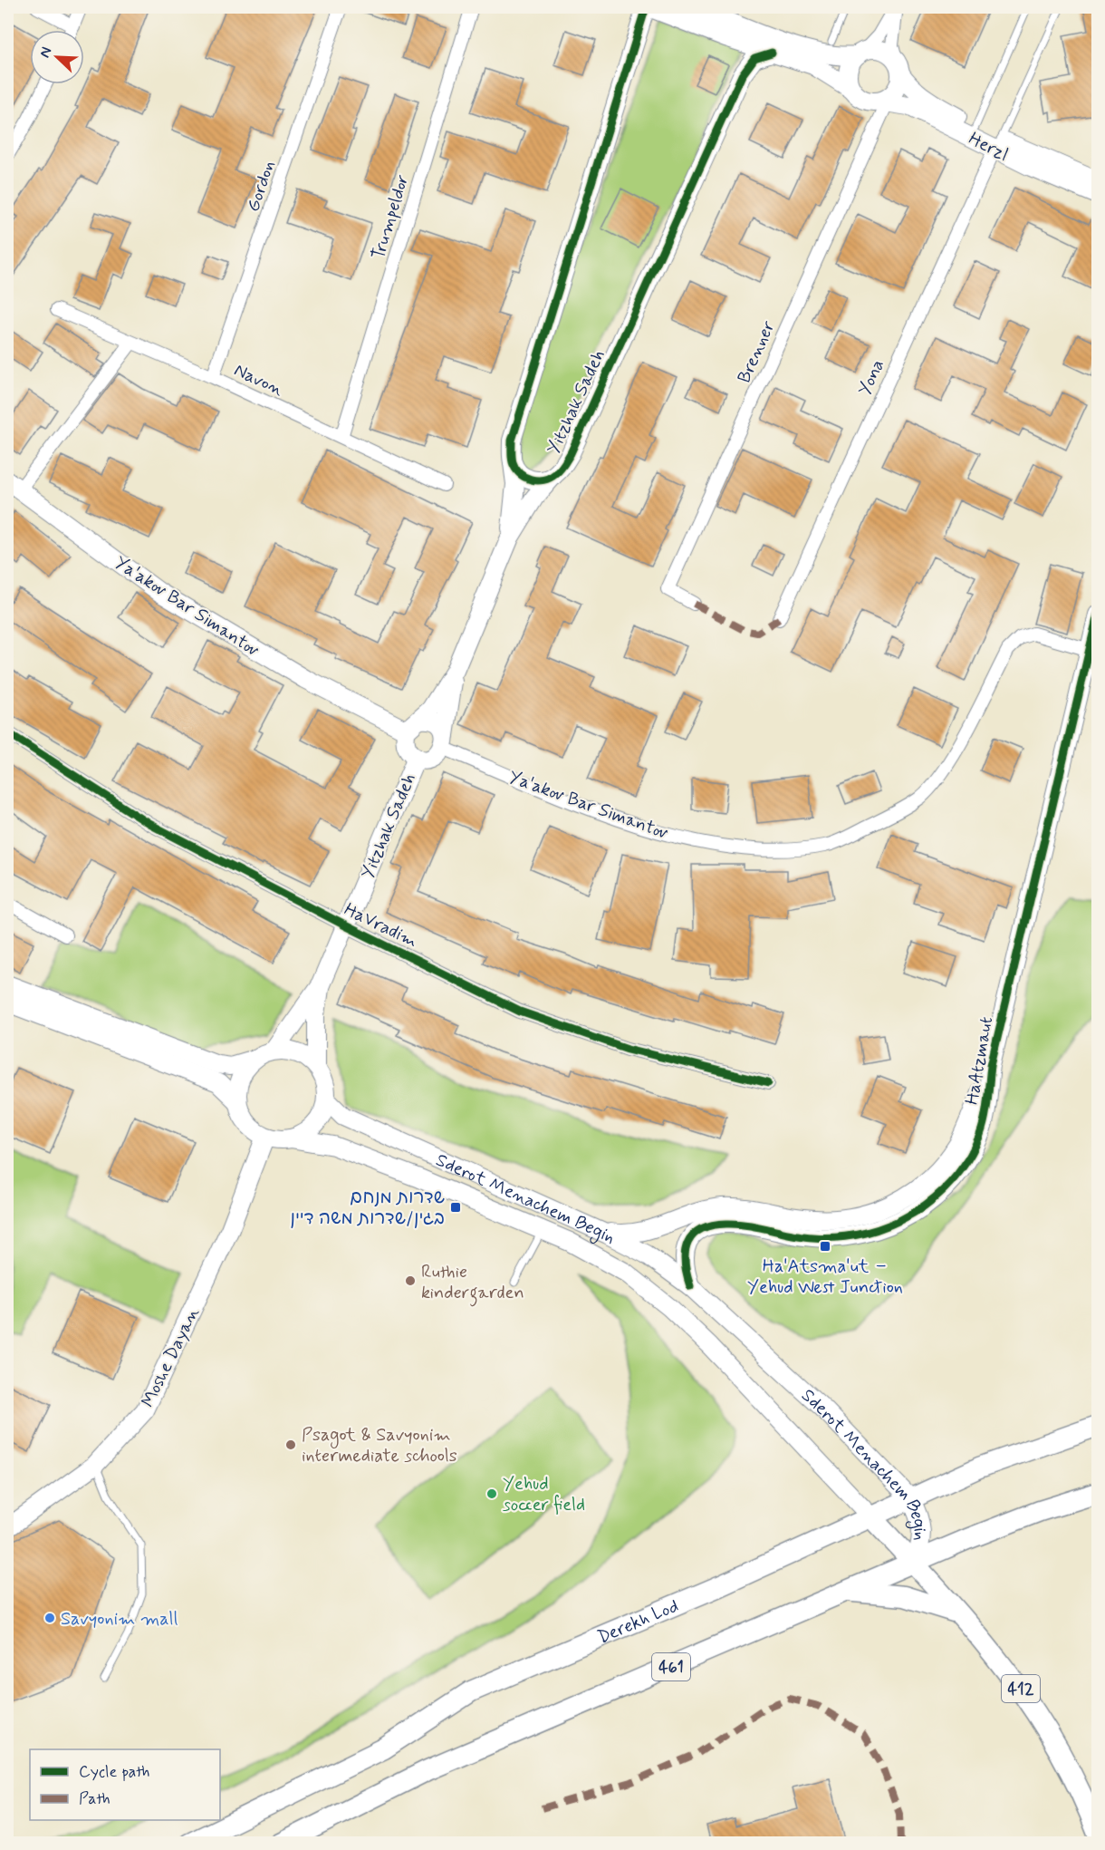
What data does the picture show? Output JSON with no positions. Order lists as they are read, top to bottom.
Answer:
{
  "streets": {
    "main road": [
      "Sderot Menachem Begin",
      "Derekh Lod",
      "461",
      "412"
    ],
    "street": [
      "Herzl",
      "Gordon",
      "Trumpeldor",
      "Brenner",
      "Yona",
      "Navon",
      "Yitzhak Sadeh",
      "Ya'akov Bar Simantov",
      "HaVradim",
      "HaAtzmaut",
      "Moshe Dayan"
    ]
  },
  "crossings": [
    ["Herzl", "Brenner"],
    ["Herzl", "Yona"],
    ["Gordon", "Navon"],
    ["Trumpeldor", "Navon"],
    ["Yitzhak Sadeh", "Ya'akov Bar Simantov"],
    ["Yitzhak Sadeh", "HaVradim"],
    ["Yitzhak Sadeh", "Sderot Menachem Begin"],
    ["Yitzhak Sadeh", "Moshe Dayan"],
    ["Ya'akov Bar Simantov", "HaAtzmaut"],
    ["HaAtzmaut", "Sderot Menachem Begin"],
    ["Sderot Menachem Begin", "Moshe Dayan"],
    ["Sderot Menachem Begin", "Derekh Lod"],
    ["Sderot Menachem Begin", "461"],
    ["Sderot Menachem Begin", "412"],
    ["461", "412"]
  ],
  "places": {
    "transit": ["שדרות מנחם בגין/שדרות משה דיין", "Ha'Atsma'ut – Yehud West Junction"],
    "other": [
      "Ruthie kindergarden",
      "Psagot & Savyonim intermediate schools",
      "Yehud soccer field",
      "Savyonim mall"
    ]
  },
  "legend": ["Cycle path", "Path"],
  "north": "top left"
}
